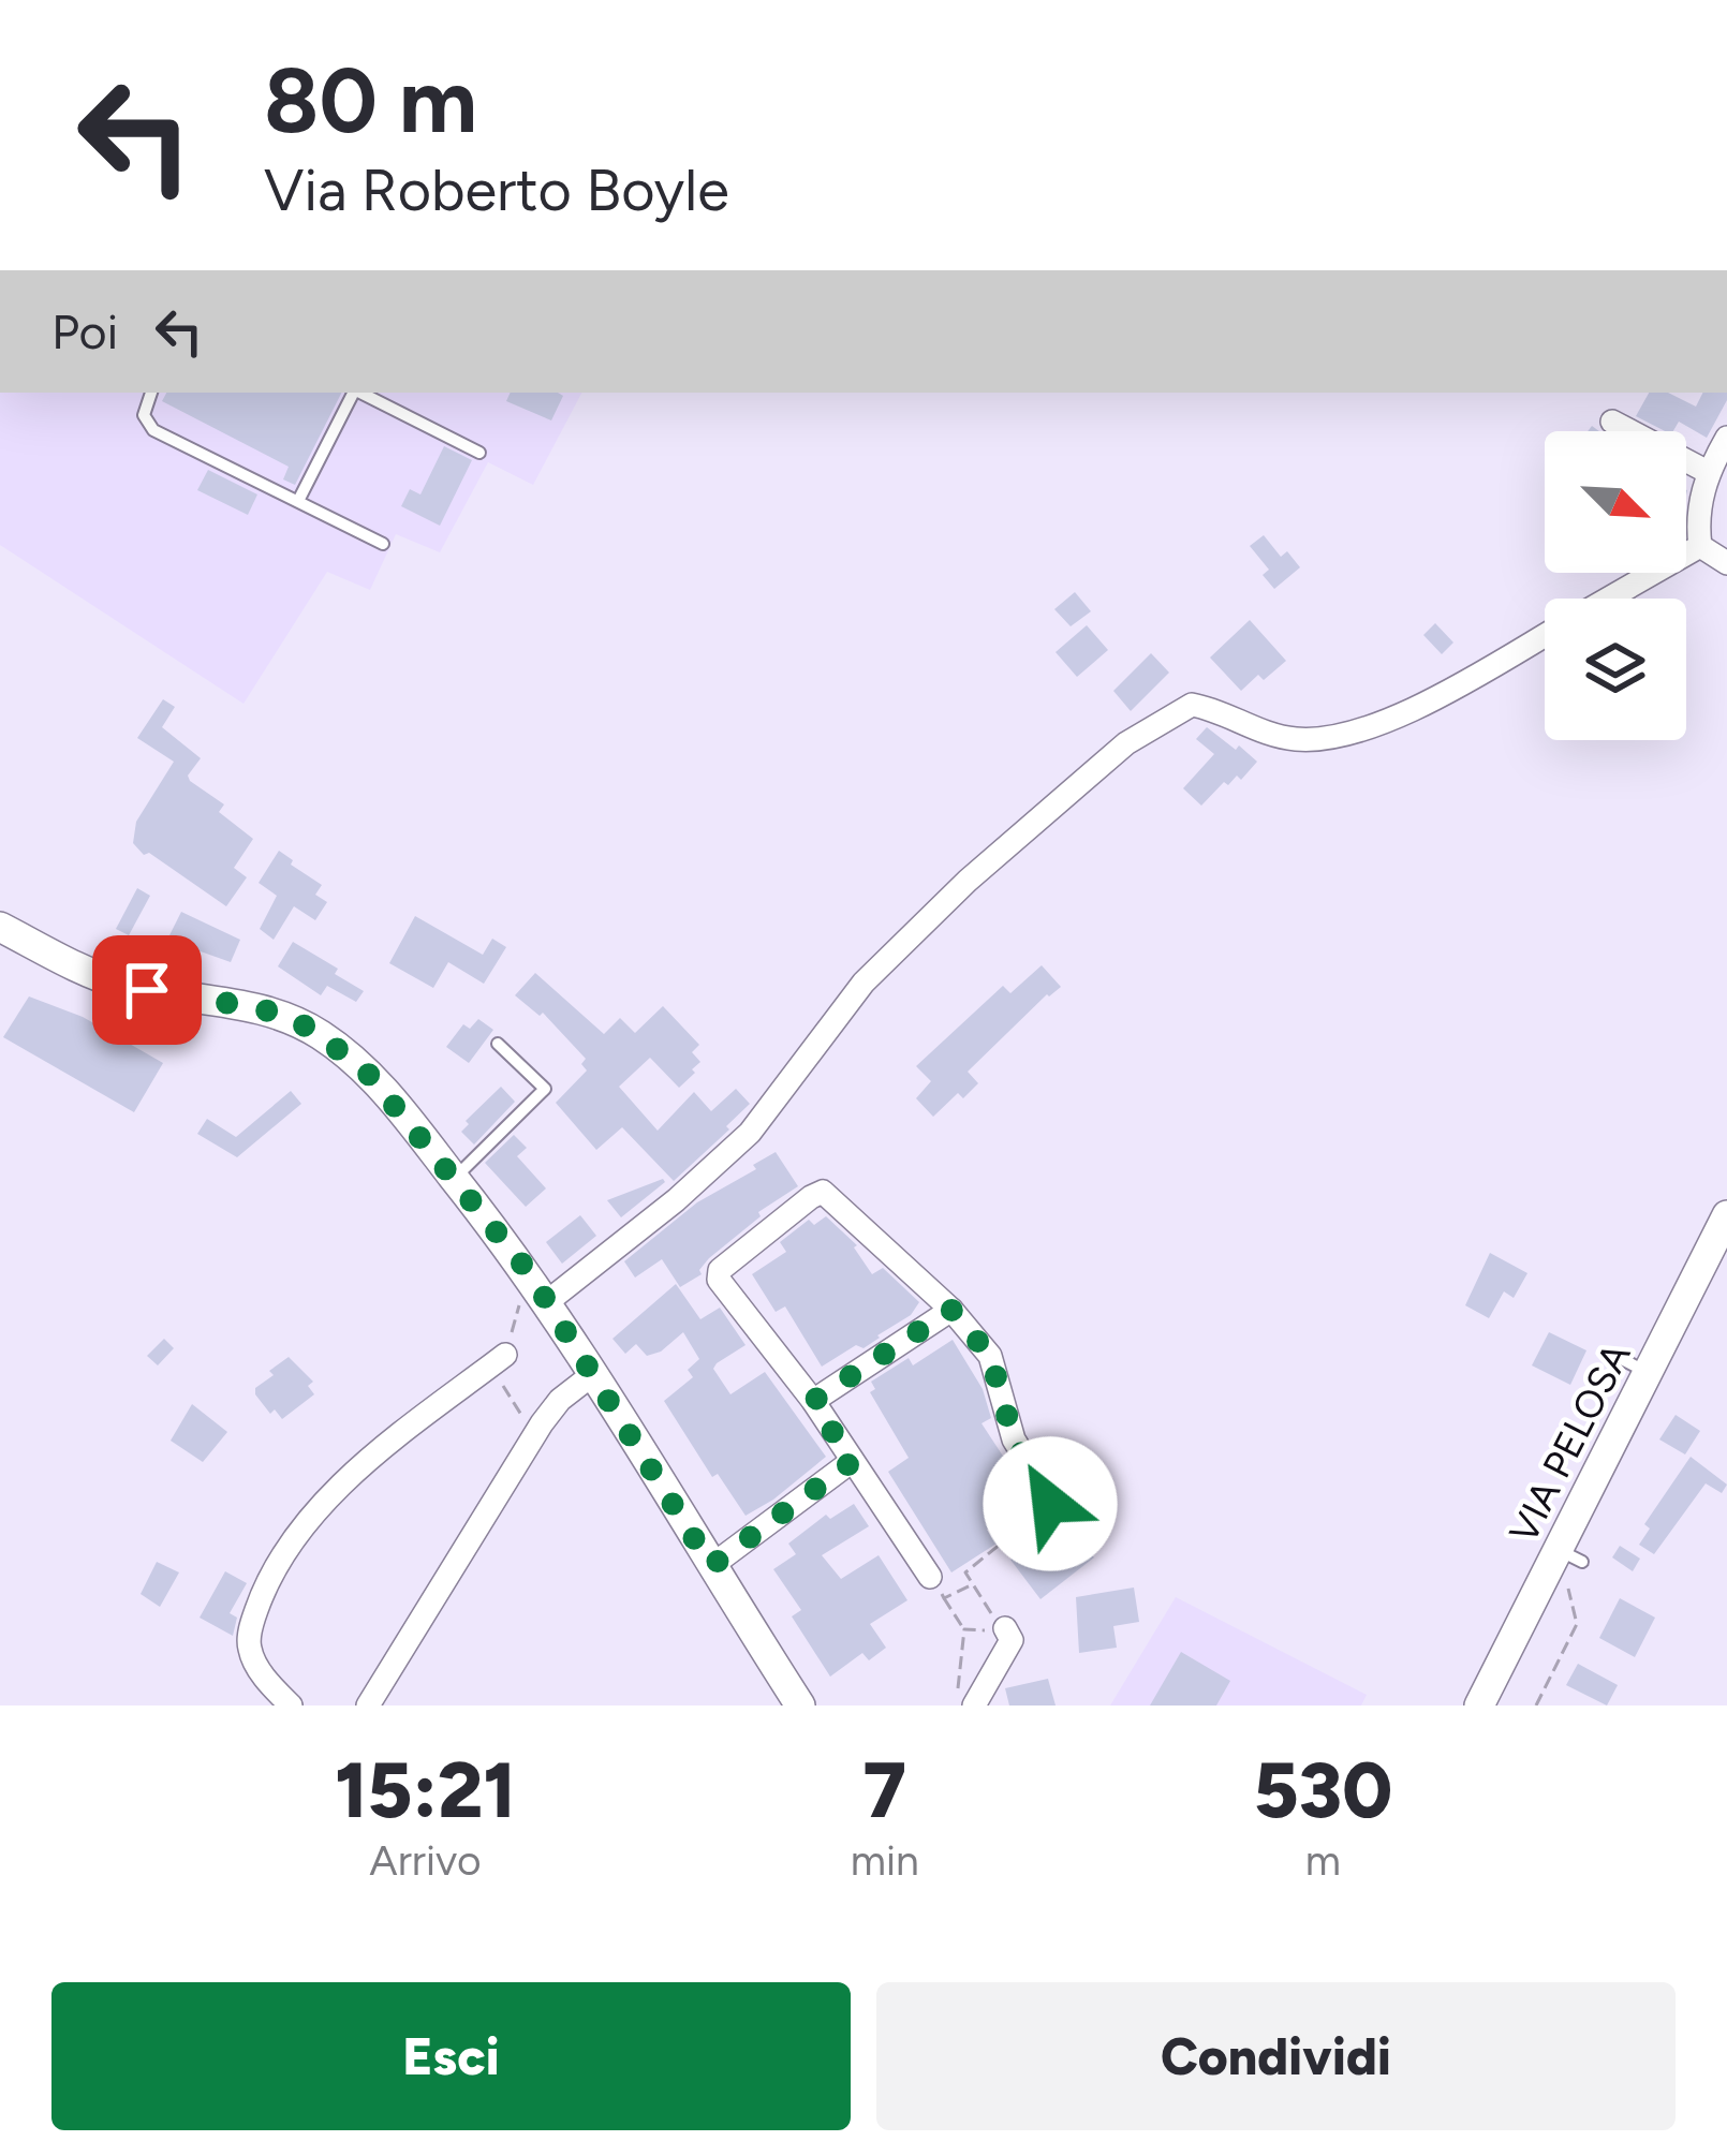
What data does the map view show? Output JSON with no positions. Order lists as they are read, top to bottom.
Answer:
{
  "streets": {
    "street": ["VIA PELOSA"]
  },
  "north": "bottom right",
  "page": {
    "turn": ["80 m", "Via Roberto Boyle"],
    "then": "Poi",
    "eta": [
      "15:21",
      "Arrivo",
      "7",
      "min",
      "530",
      "m"
    ],
    "buttons": ["Esci", "Condividi"]
  }
}
